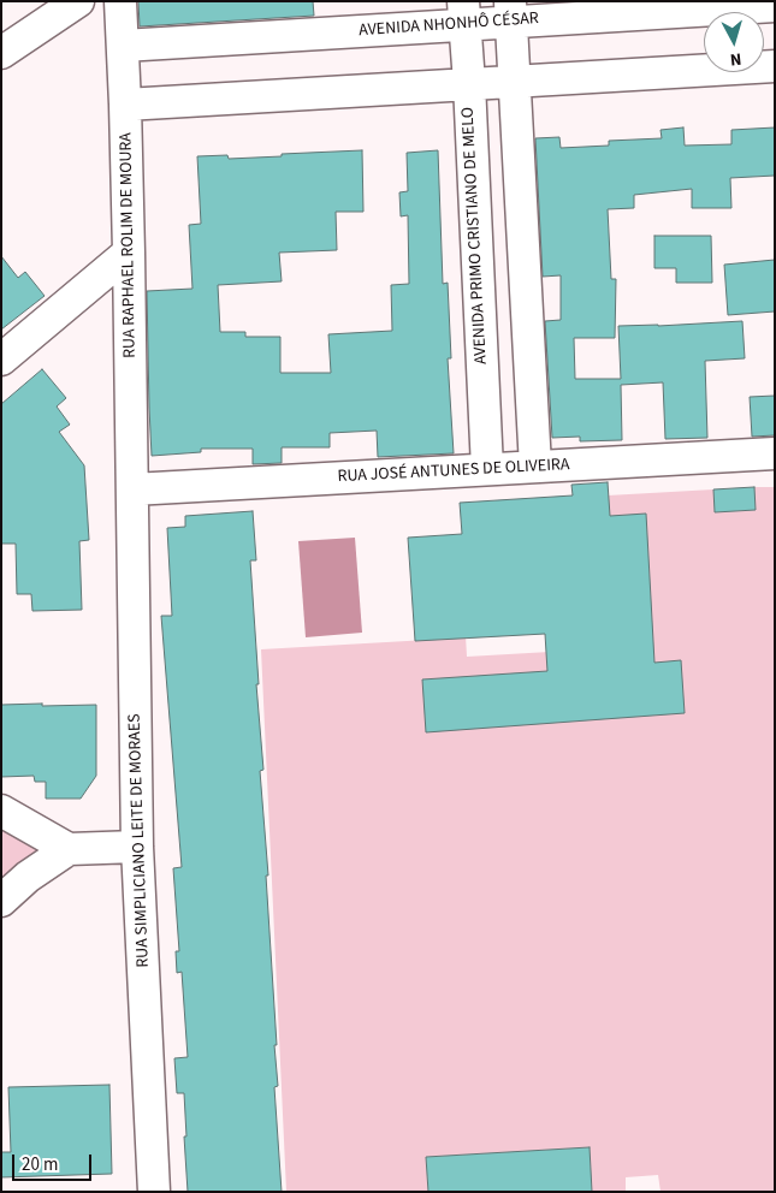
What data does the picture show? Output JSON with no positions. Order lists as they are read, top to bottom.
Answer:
{
  "streets": {
    "street": [
      "AVENIDA NHONHÔ CÉSAR",
      "AVENIDA PRIMO CRISTIANO DE MELO",
      "RUA RAPHAEL ROLIM DE MOURA",
      "RUA JOSÉ ANTUNES DE OLIVEIRA",
      "RUA SIMPLICIANO LEITE DE MORAES"
    ]
  },
  "crossings": [
    ["AVENIDA NHONHÔ CÉSAR", "AVENIDA PRIMO CRISTIANO DE MELO"],
    ["AVENIDA NHONHÔ CÉSAR", "RUA RAPHAEL ROLIM DE MOURA"],
    ["AVENIDA PRIMO CRISTIANO DE MELO", "RUA JOSÉ ANTUNES DE OLIVEIRA"],
    ["RUA RAPHAEL ROLIM DE MOURA", "RUA JOSÉ ANTUNES DE OLIVEIRA"],
    ["RUA RAPHAEL ROLIM DE MOURA", "RUA SIMPLICIANO LEITE DE MORAES"],
    ["RUA JOSÉ ANTUNES DE OLIVEIRA", "RUA SIMPLICIANO LEITE DE MORAES"]
  ],
  "scale_bar": "20 m",
  "north": "bottom"
}
